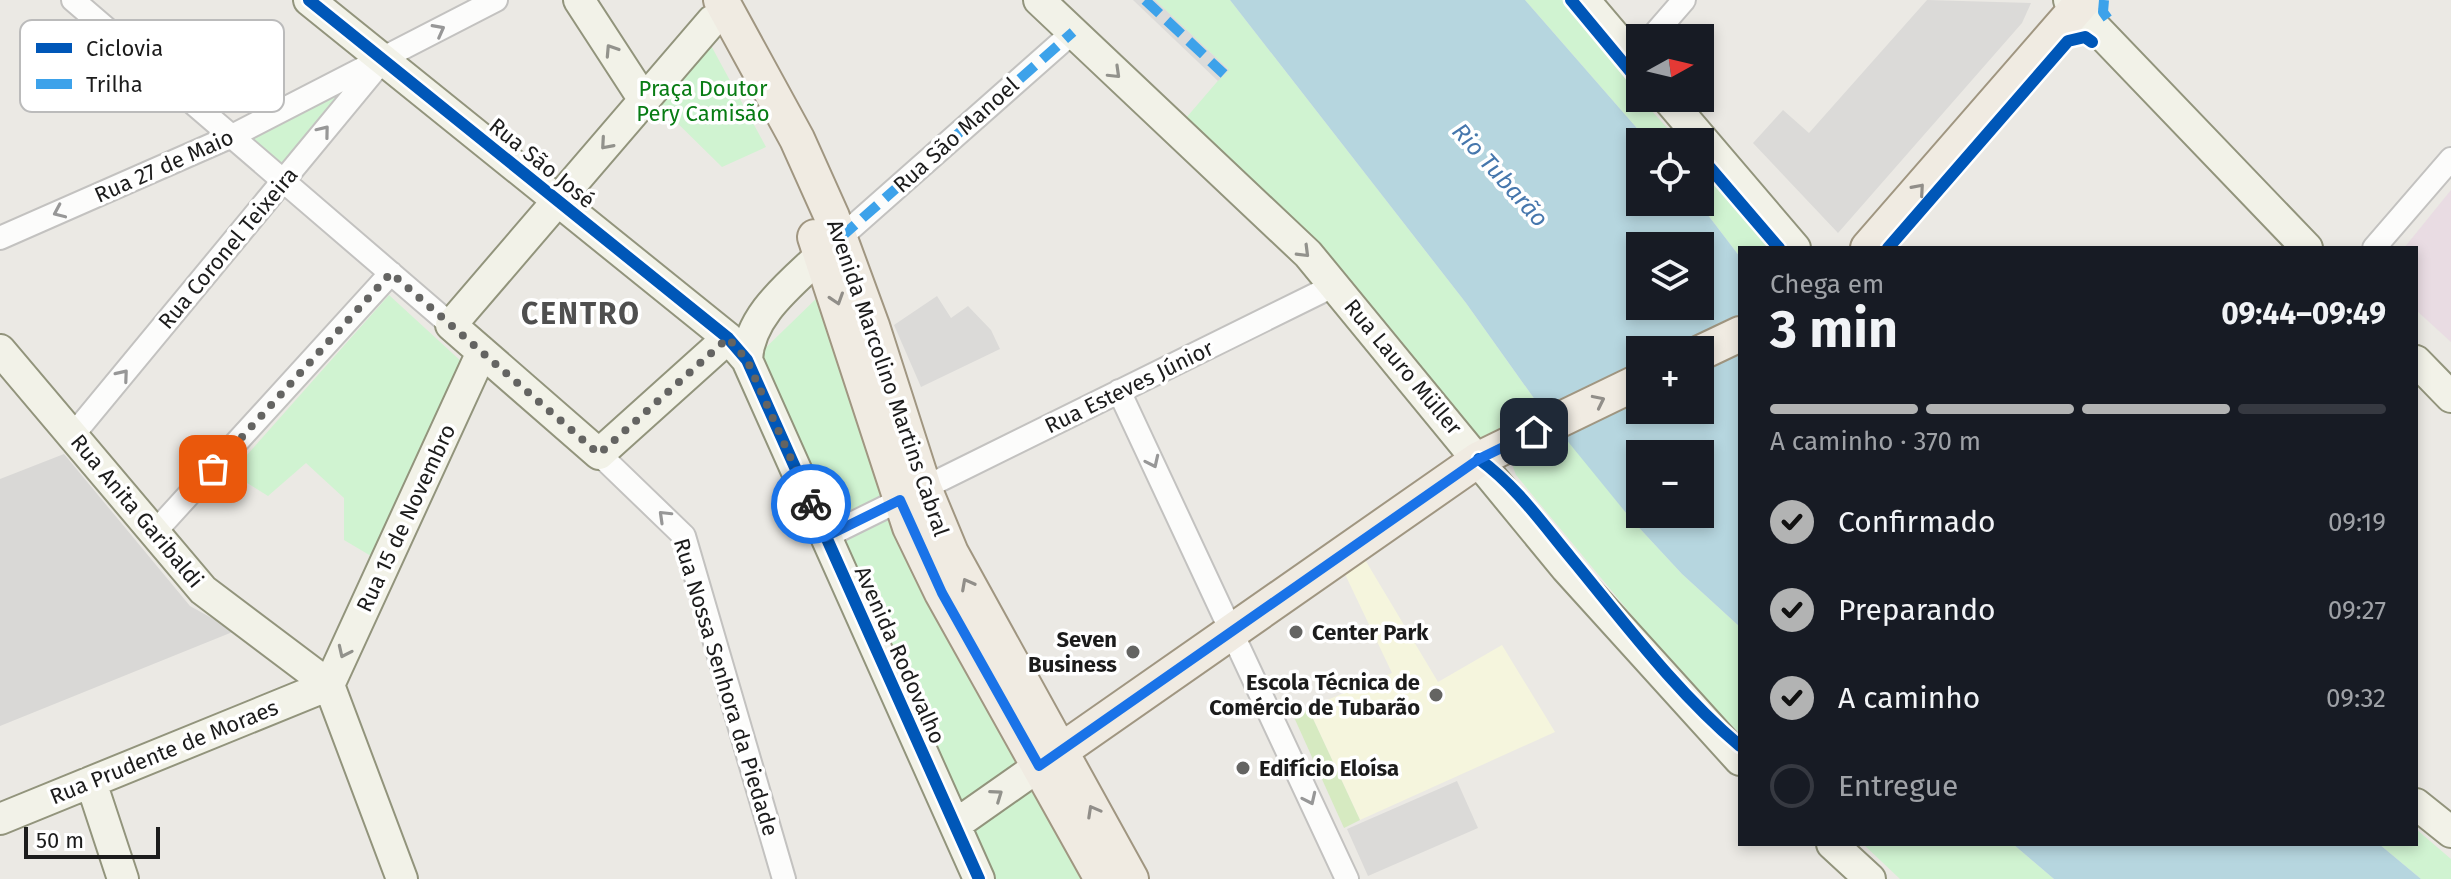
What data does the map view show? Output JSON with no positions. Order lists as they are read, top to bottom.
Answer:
{
  "streets": {
    "main road": ["Avenida Marcolino Martins Cabral"],
    "street": [
      "Rua São Manoel",
      "Rua São José",
      "Rua 27 de Maio",
      "Rua Coronel Teixeira",
      "Rua Lauro Müller",
      "Rua Esteves Júnior",
      "Rua Anita Garibaldi",
      "Rua 15 de Novembro",
      "Avenida Rodovalho",
      "Rua Nossa Senhora da Piedade",
      "Rua Prudente de Moraes"
    ]
  },
  "crossings": [
    ["Rua São Manoel", "Rua São José"],
    ["Rua São Manoel", "Rua Lauro Müller"],
    ["Rua São Manoel", "Avenida Marcolino Martins Cabral"],
    ["Rua São Manoel", "Avenida Rodovalho"],
    ["Rua São José", "Rua 27 de Maio"],
    ["Rua São José", "Rua Coronel Teixeira"],
    ["Rua São José", "Avenida Rodovalho"],
    ["Rua 27 de Maio", "Rua Coronel Teixeira"],
    ["Rua 27 de Maio", "Rua Nossa Senhora da Piedade"],
    ["Rua Coronel Teixeira", "Rua Anita Garibaldi"],
    ["Rua Coronel Teixeira", "Rua Nossa Senhora da Piedade"],
    ["Rua Lauro Müller", "Rua Esteves Júnior"],
    ["Avenida Marcolino Martins Cabral", "Rua Esteves Júnior"],
    ["Rua Esteves Júnior", "Avenida Rodovalho"],
    ["Rua Anita Garibaldi", "Rua 15 de Novembro"],
    ["Rua Anita Garibaldi", "Rua Prudente de Moraes"],
    ["Rua 15 de Novembro", "Rua Nossa Senhora da Piedade"],
    ["Rua 15 de Novembro", "Rua Prudente de Moraes"]
  ],
  "one_way": ["Rua Lauro Müller", "Rua Nossa Senhora da Piedade"],
  "districts": ["CENTRO"],
  "water": ["Rio Tubarão"],
  "parks": ["Praça Doutor Pery Camisão"],
  "places": [
    "Center Park",
    "Seven Business",
    "Escola Técnica de Comércio de Tubarão",
    "Edifício Eloísa"
  ],
  "legend": ["Ciclovia", "Trilha"],
  "scale_bar": "50 m",
  "north": "right",
  "page": {
    "map_buttons": ["+", "−"],
    "heading": ["3 min", "Chega em", "09:44–09:49"],
    "bar": "A caminho · 370 m",
    "list": [
      ["Confirmado", "09:19"],
      ["Preparando", "09:27"],
      ["A caminho", "09:32"],
      "Entregue"
    ],
    "scale": "50 m"
  }
}
